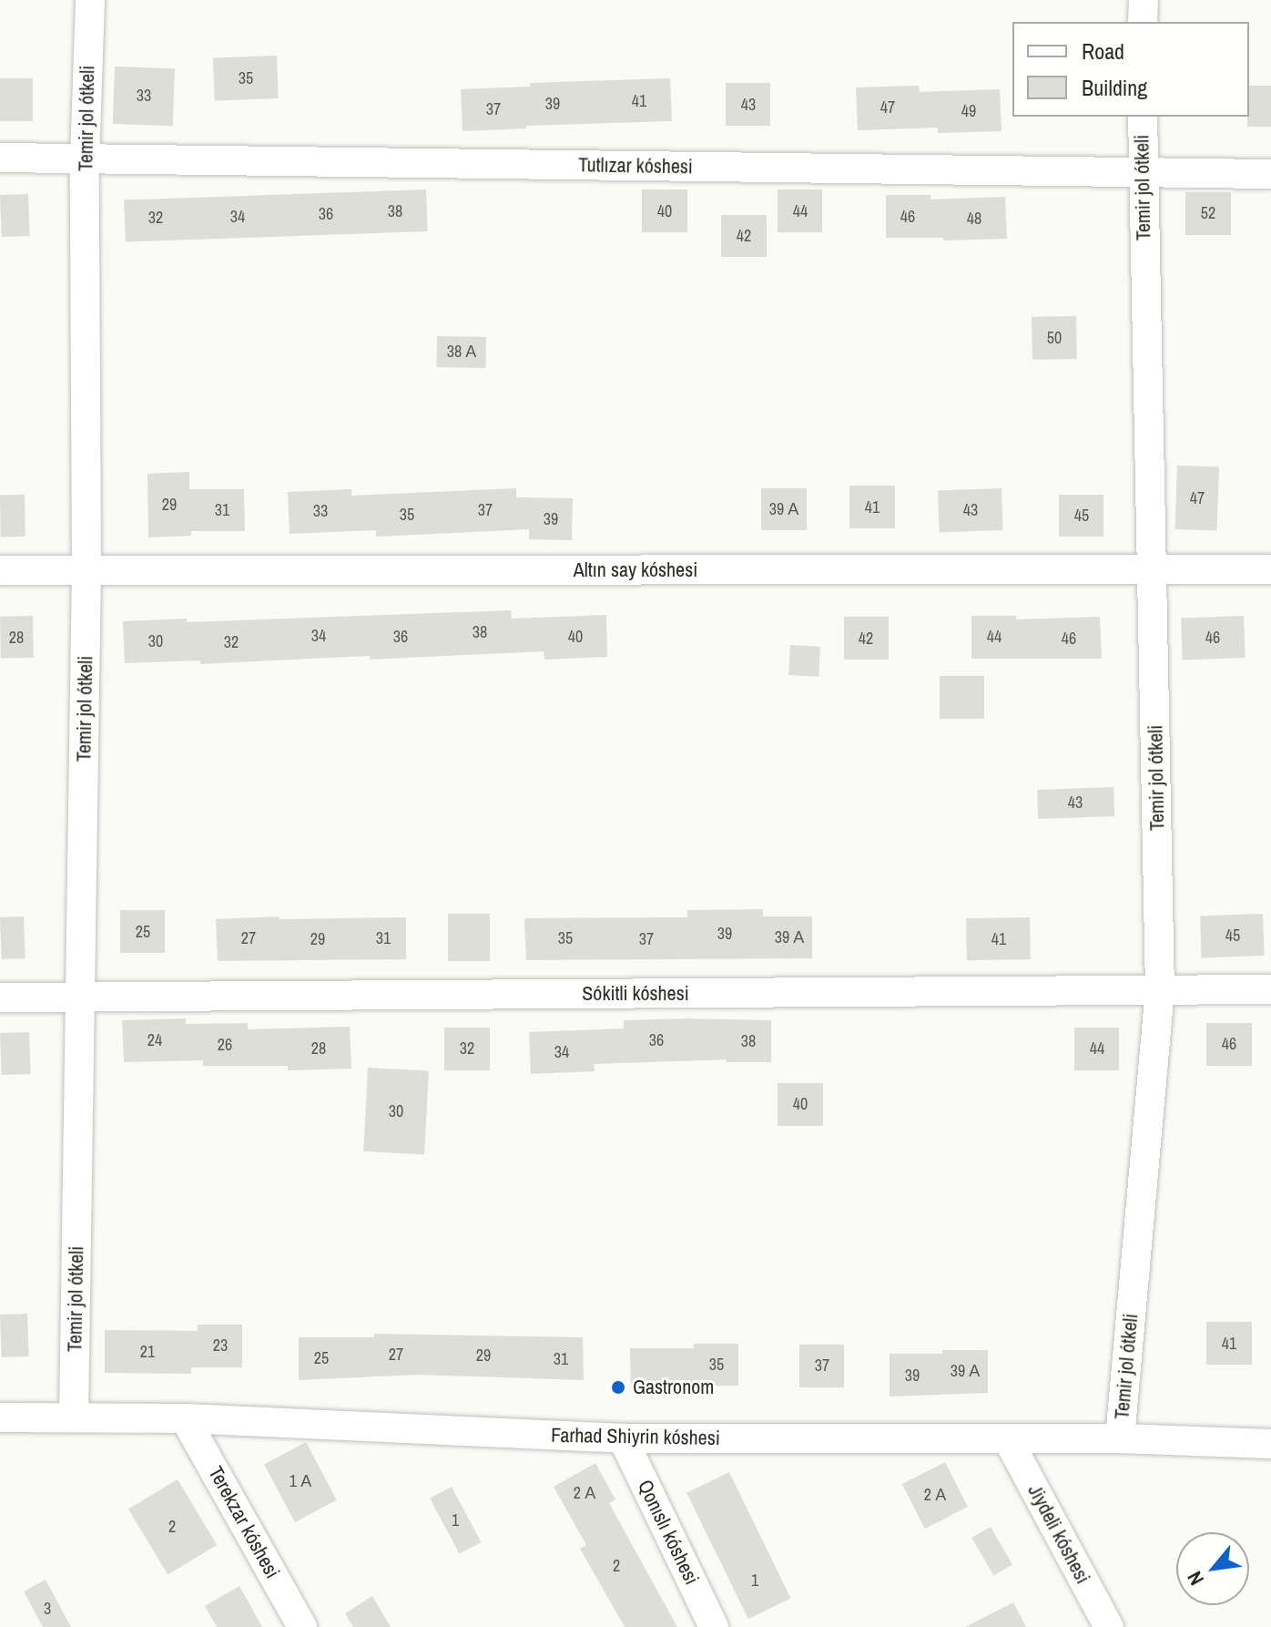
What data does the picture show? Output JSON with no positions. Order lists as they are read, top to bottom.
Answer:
{
  "streets": {
    "street": [
      "Temir jol ótkeli",
      "Tutlızar kóshesi",
      "Altın say kóshesi",
      "Sókitli kóshesi",
      "Farhad Shiyrin kóshesi",
      "Terekzar kóshesi",
      "Qonıslı kóshesi",
      "Jiydeli kóshesi"
    ]
  },
  "crossings": [
    ["Temir jol ótkeli", "Tutlızar kóshesi"],
    ["Temir jol ótkeli", "Altın say kóshesi"],
    ["Temir jol ótkeli", "Sókitli kóshesi"],
    ["Temir jol ótkeli", "Farhad Shiyrin kóshesi"],
    ["Farhad Shiyrin kóshesi", "Terekzar kóshesi"],
    ["Farhad Shiyrin kóshesi", "Qonıslı kóshesi"],
    ["Farhad Shiyrin kóshesi", "Jiydeli kóshesi"]
  ],
  "places": ["Gastronom"],
  "house_numbers": [
    "35",
    "33",
    "41",
    "39",
    "43",
    "47",
    "37",
    "49",
    "38",
    "40",
    "44",
    "52",
    "36",
    "34",
    "46",
    "32",
    "48",
    "42",
    "50",
    "38 А",
    "47",
    "29",
    "41",
    "39 А",
    "31",
    "37",
    "43",
    "33",
    "35",
    "45",
    "39",
    "38",
    "34",
    "36",
    "40",
    "44",
    "28",
    "46",
    "42",
    "46",
    "30",
    "32",
    "43",
    "25",
    "39",
    "45",
    "39 А",
    "27",
    "31",
    "35",
    "29",
    "37",
    "41",
    "24",
    "36",
    "38",
    "46",
    "26",
    "28",
    "32",
    "44",
    "34",
    "40",
    "30",
    "41",
    "23",
    "21",
    "27",
    "29",
    "25",
    "31",
    "35",
    "37",
    "39 А",
    "39",
    "1 А",
    "2 А",
    "2 А",
    "1",
    "2",
    "2",
    "1",
    "3"
  ],
  "legend": ["Road", "Building"],
  "north": "bottom left"
}
